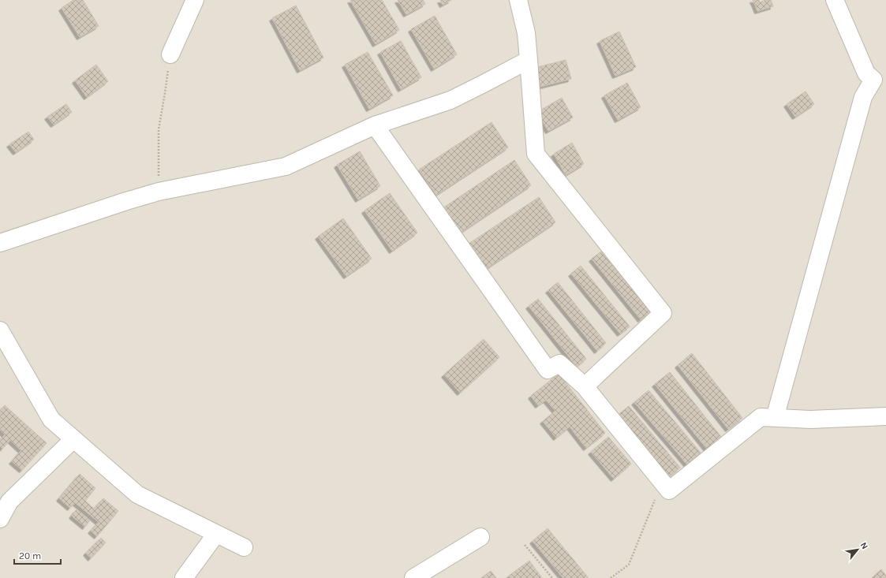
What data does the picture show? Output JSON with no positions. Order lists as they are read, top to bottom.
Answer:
{
  "scale_bar": "20 m",
  "north": "top right"
}
